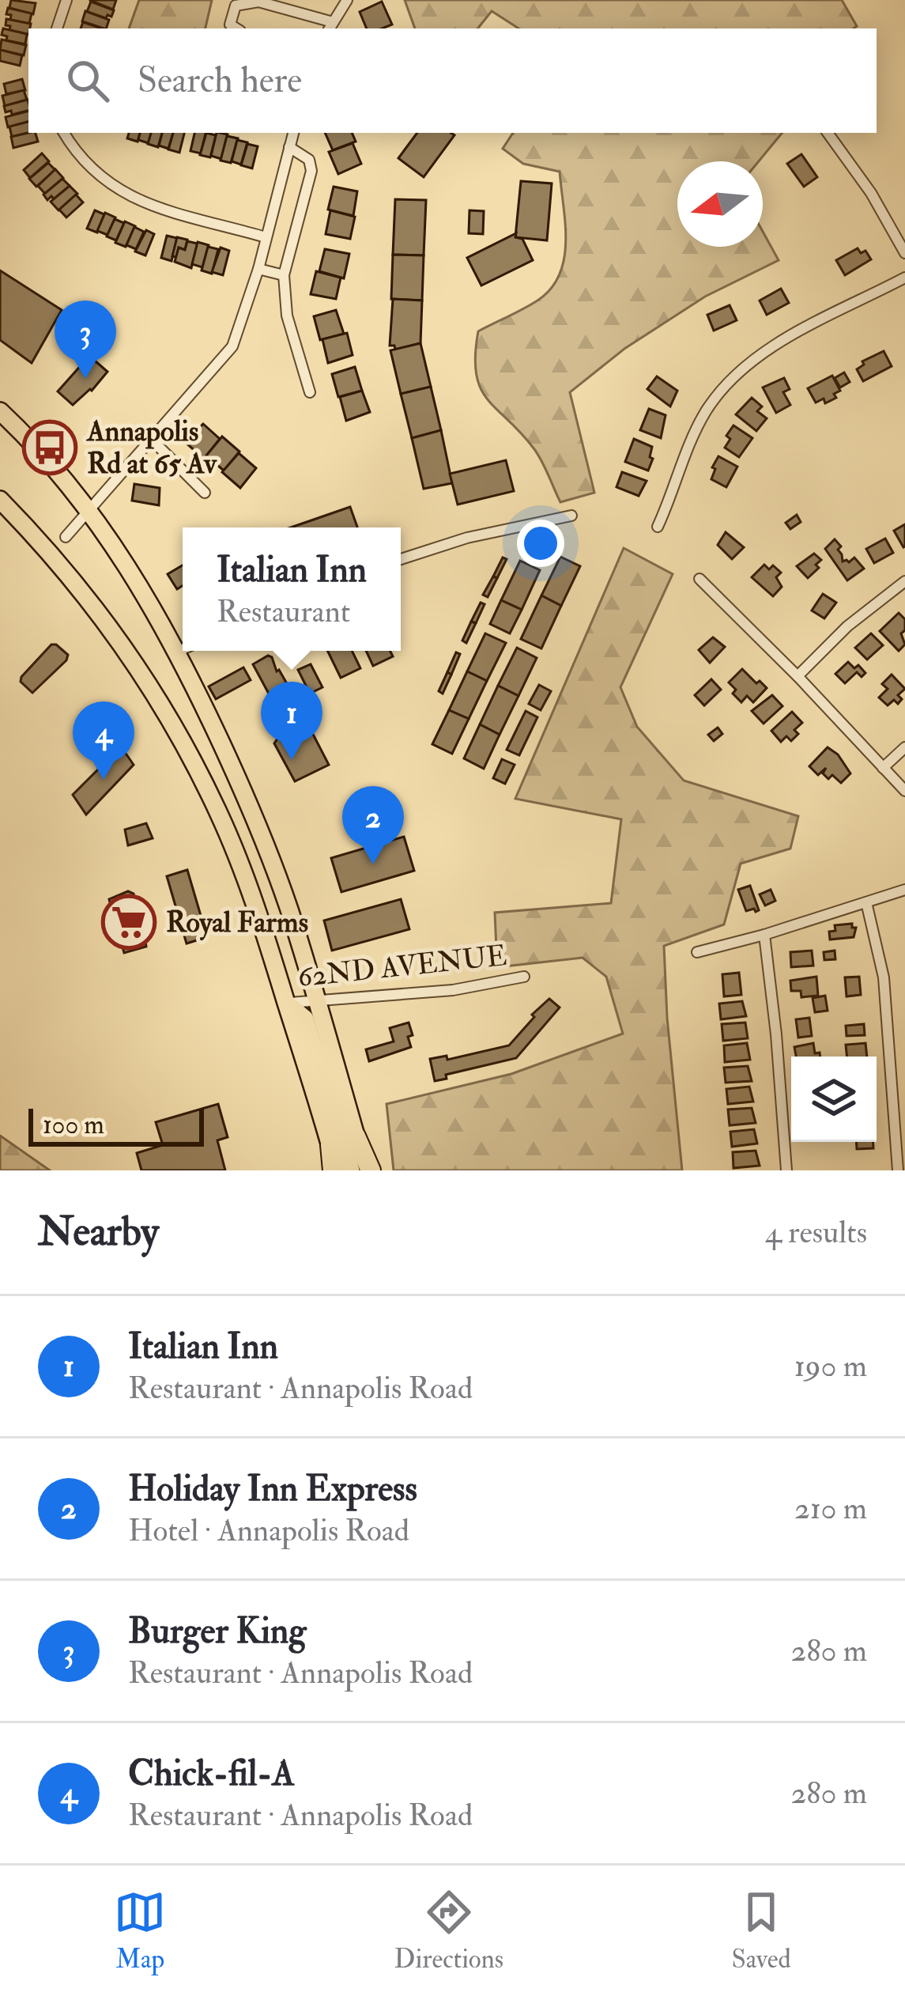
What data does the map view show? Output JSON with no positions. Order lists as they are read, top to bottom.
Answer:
{
  "streets": {
    "street": ["62ND AVENUE"]
  },
  "places": {
    "bus stop": ["Annapolis Rd at 65 Av"],
    "supermarket": ["Royal Farms"]
  },
  "scale_bar": "100 m",
  "north": "left",
  "page": {
    "search": "Search here",
    "pins": [
      "3",
      "1",
      "4",
      "2"
    ],
    "popup": ["Italian Inn", "Restaurant"],
    "scale": "100 m",
    "heading": ["Nearby", "4 results"],
    "list": [
      {
        "mark": "1",
        "name": "Italian Inn",
        "note": "Restaurant · Annapolis Road",
        "value": "190 m"
      },
      {
        "mark": "2",
        "name": "Holiday Inn Express",
        "note": "Hotel · Annapolis Road",
        "value": "210 m"
      },
      {
        "mark": "3",
        "name": "Burger King",
        "note": "Restaurant · Annapolis Road",
        "value": "280 m"
      },
      {
        "mark": "4",
        "name": "Chick-fil-A",
        "note": "Restaurant · Annapolis Road",
        "value": "280 m"
      }
    ],
    "nav": ["Map", "Directions", "Saved"]
  }
}
